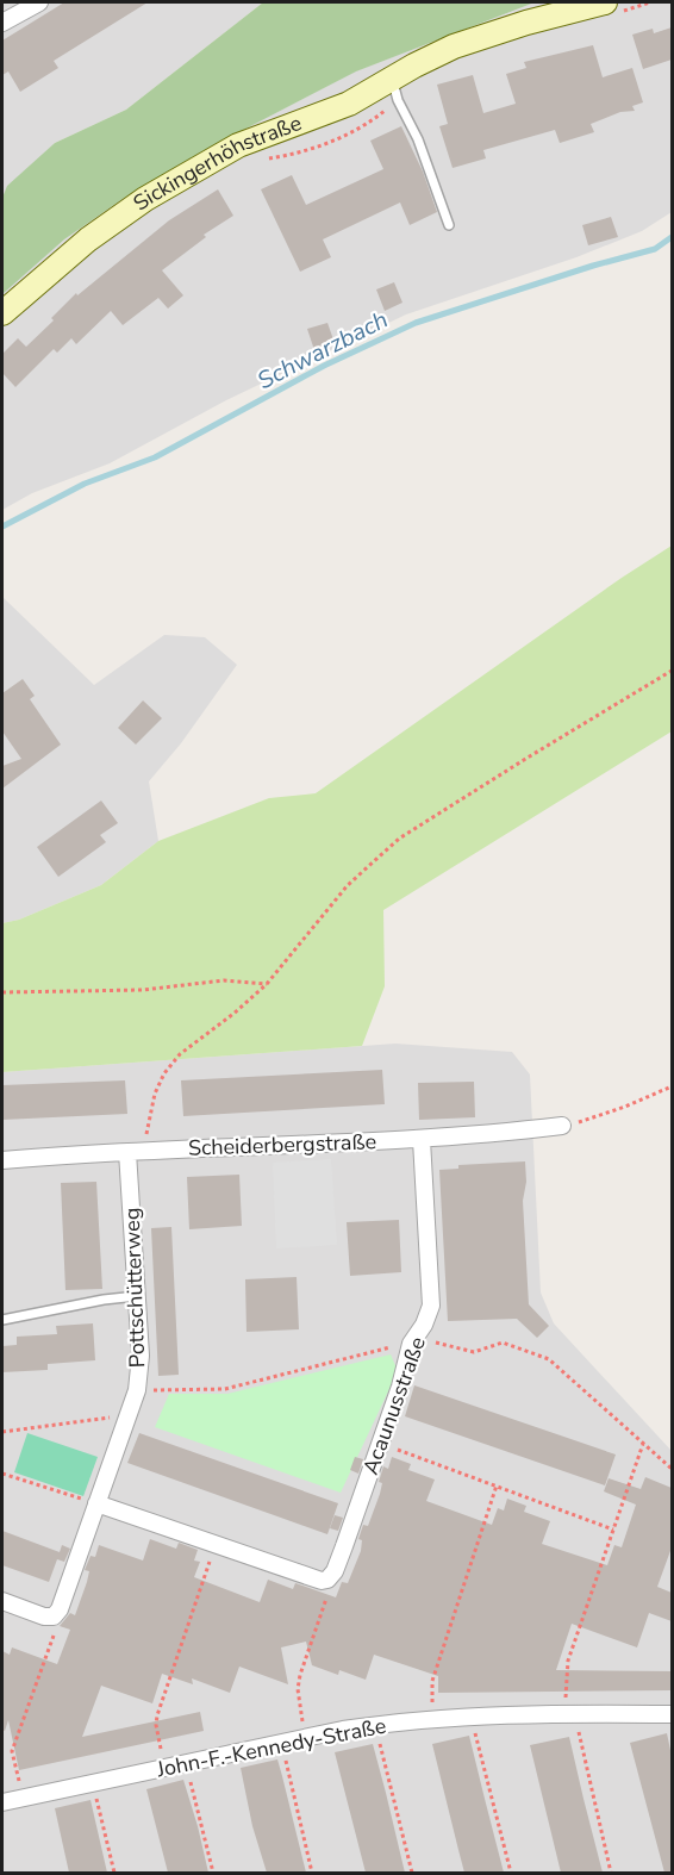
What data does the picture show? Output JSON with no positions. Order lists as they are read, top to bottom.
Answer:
{
  "streets": {
    "main road": ["Sickingerhöhstraße"],
    "street": [
      "Scheiderbergstraße",
      "Pottschütterweg",
      "Acaunusstraße",
      "John-F.-Kennedy-Straße"
    ]
  },
  "crossings": [
    ["Scheiderbergstraße", "Pottschütterweg"],
    ["Scheiderbergstraße", "Acaunusstraße"]
  ],
  "water": ["Schwarzbach"]
}
